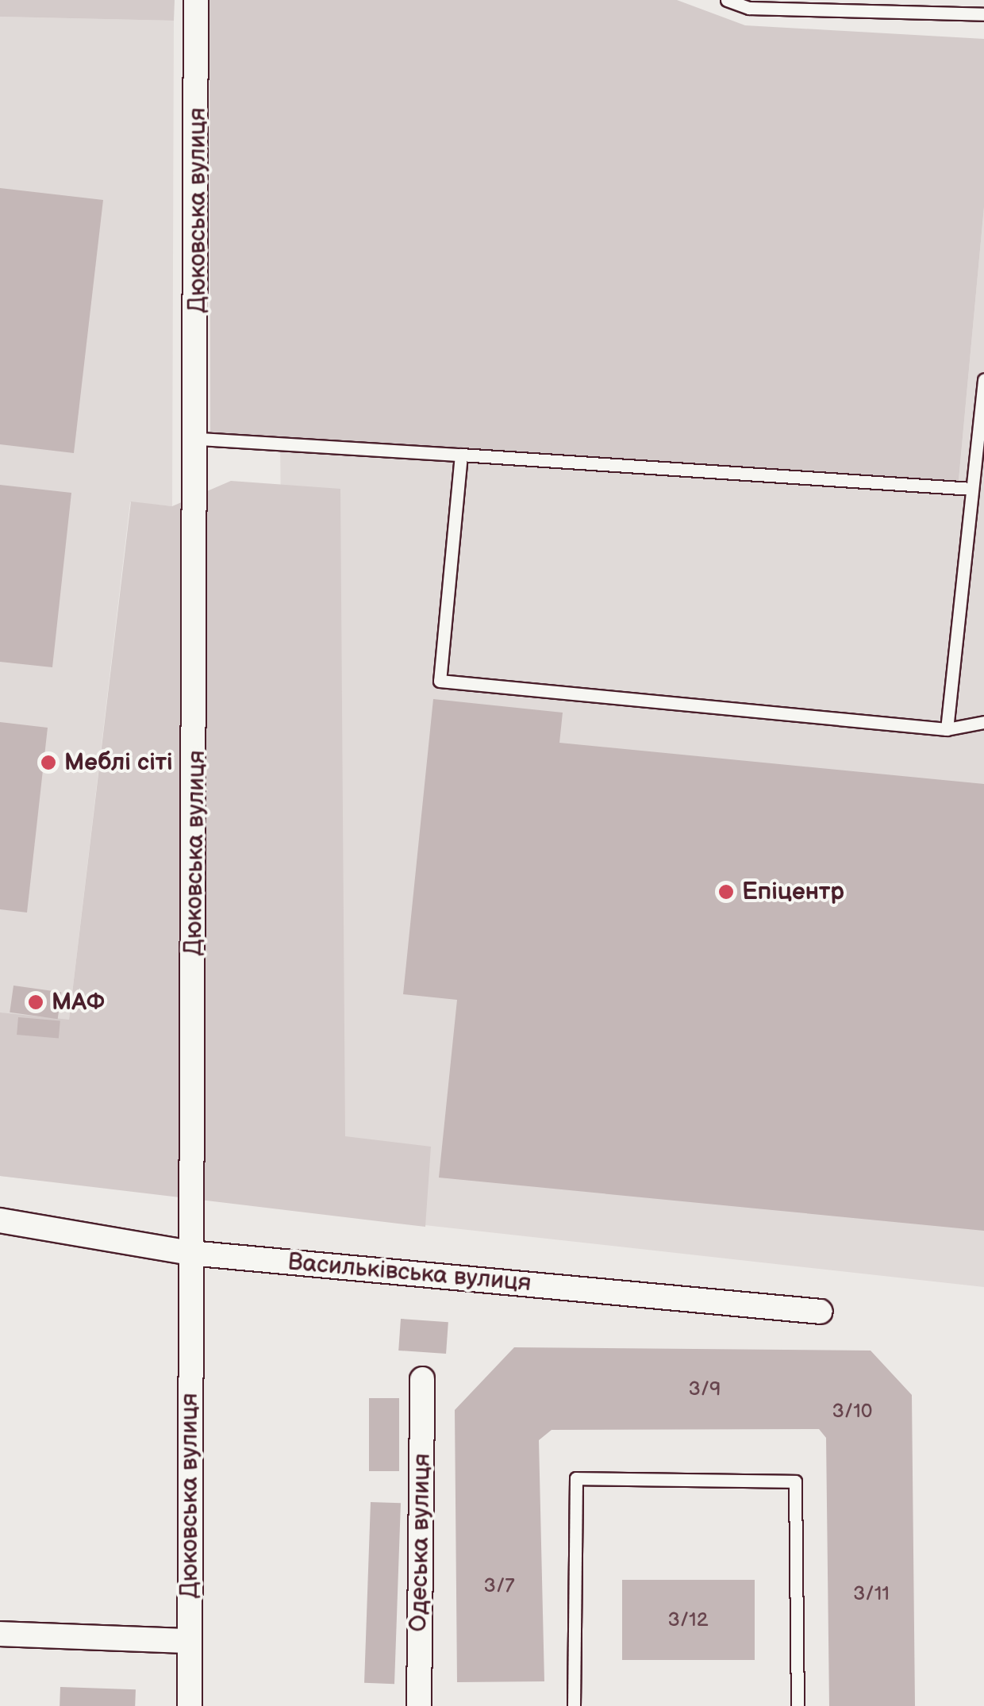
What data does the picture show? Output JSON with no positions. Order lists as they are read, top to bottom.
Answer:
{
  "streets": {
    "street": ["Дюковська вулиця", "Васильківська вулиця", "Одеська вулиця"]
  },
  "crossings": [
    ["Дюковська вулиця", "Васильківська вулиця"]
  ],
  "places": ["Меблі сіті", "Епіцентр", "МАФ"],
  "house_numbers": [
    "3/9",
    "3/10",
    "3/7",
    "3/11",
    "3/12"
  ]
}
